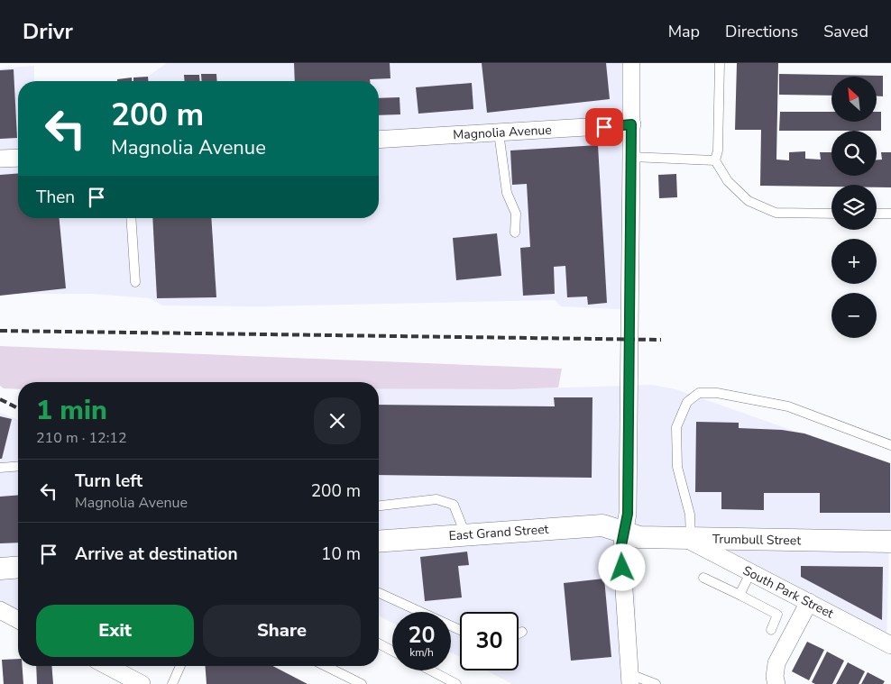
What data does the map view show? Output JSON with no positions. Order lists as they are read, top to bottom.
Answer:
{
  "streets": {
    "street": [
      "Magnolia Avenue",
      "East Grand Street",
      "Trumbull Street",
      "South Park Street"
    ]
  },
  "crossings": [
    ["East Grand Street", "Trumbull Street"],
    ["Trumbull Street", "South Park Street"]
  ],
  "north": "top left",
  "page": {
    "header": "Drivr",
    "nav": ["Map", "Directions", "Saved"],
    "map_buttons": ["+", "−"],
    "turn": ["200 m", "Magnolia Avenue"],
    "then": "Then",
    "heading": ["1 min", "210 m · 12:12"],
    "list": [
      {
        "name": "Turn left",
        "note": "Magnolia Avenue",
        "value": "200 m"
      },
      {
        "name": "Arrive at destination",
        "value": "10 m"
      }
    ],
    "buttons": ["Exit", "Share"],
    "speed": "20 km/h",
    "limit": "30"
  }
}
